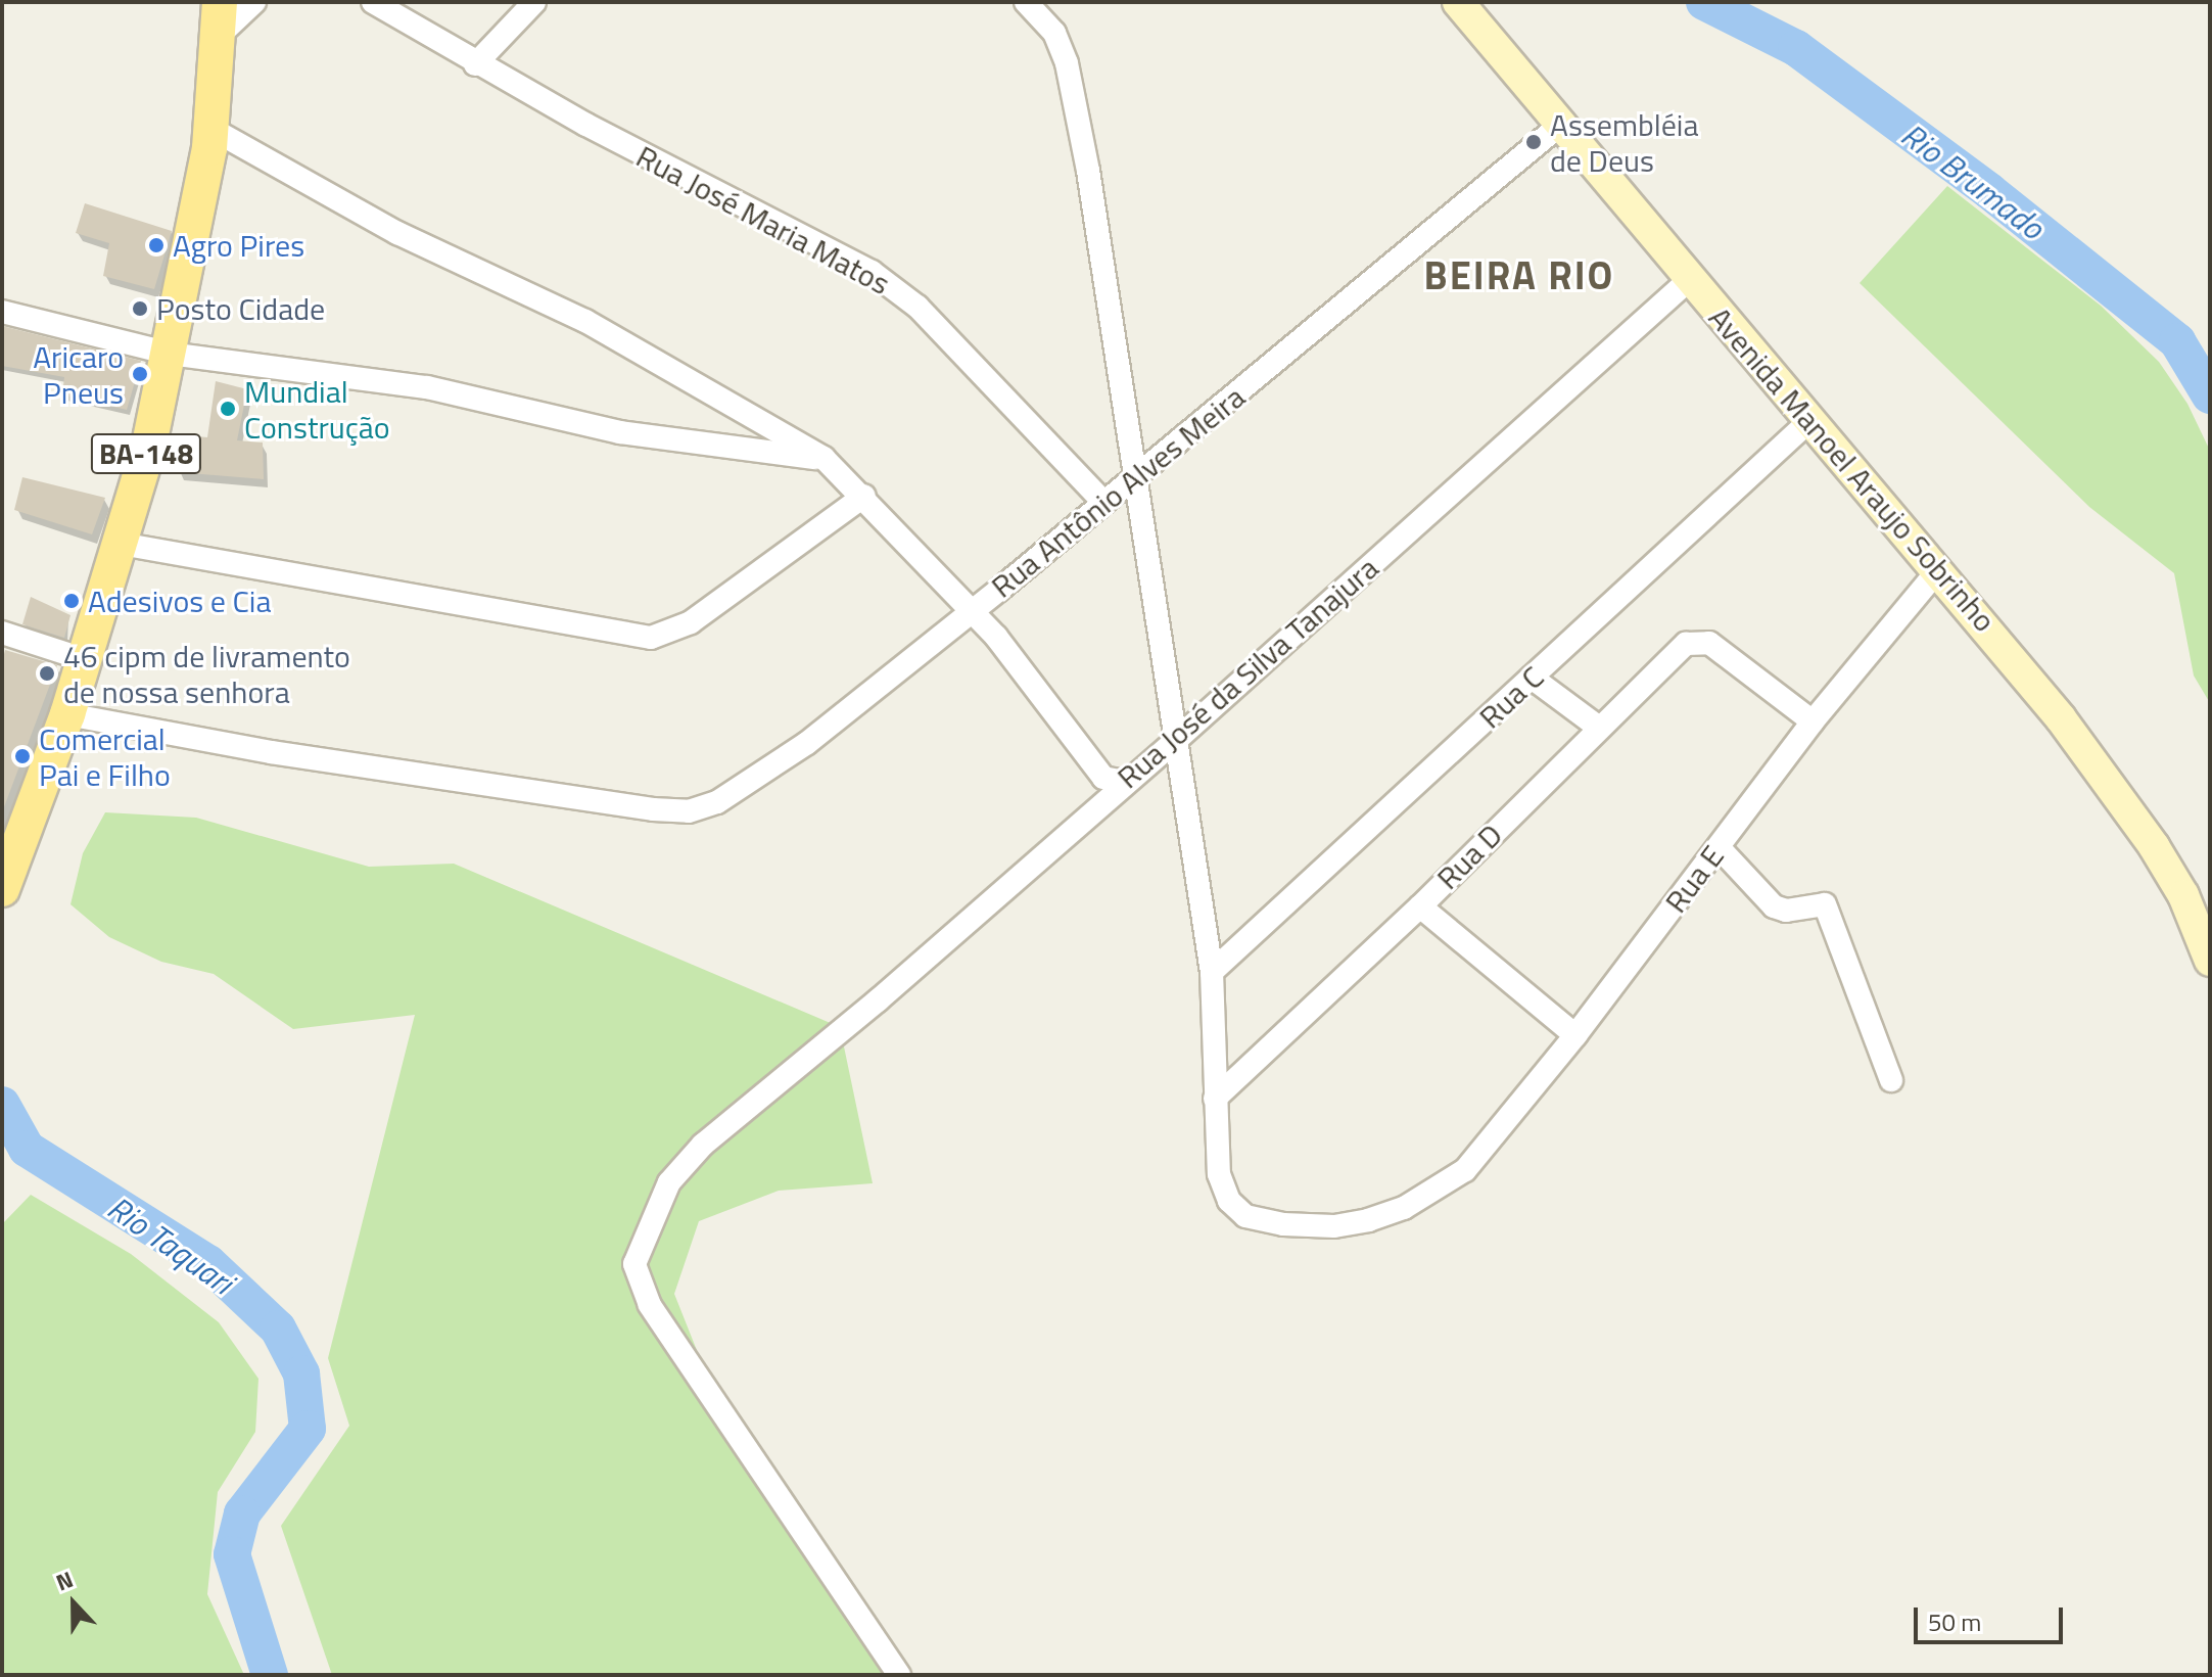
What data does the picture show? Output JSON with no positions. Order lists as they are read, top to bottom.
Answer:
{
  "streets": {
    "main road": ["BA-148"],
    "street": [
      "Rua José Maria Matos",
      "Avenida Manoel Araujo Sobrinho",
      "Rua Antônio Alves Meira",
      "Rua José da Silva Tanajura",
      "Rua C",
      "Rua D",
      "Rua E"
    ]
  },
  "crossings": [
    ["Rua José Maria Matos", "Rua Antônio Alves Meira"],
    ["BA-148", "Rua Antônio Alves Meira"],
    ["Avenida Manoel Araujo Sobrinho", "Rua Antônio Alves Meira"],
    ["Avenida Manoel Araujo Sobrinho", "Rua José da Silva Tanajura"],
    ["Avenida Manoel Araujo Sobrinho", "Rua C"],
    ["Avenida Manoel Araujo Sobrinho", "Rua E"],
    ["Rua D", "Rua E"]
  ],
  "districts": ["BEIRA RIO"],
  "water": ["Rio Brumado", "Rio Taquari"],
  "places": [
    "Assembléia de Deus",
    "Agro Pires",
    "Posto Cidade",
    "Aricaro Pneus",
    "Mundial Construção",
    "Adesivos e Cia",
    "46 cipm de livramento de nossa senhora",
    "Comercial Pai e Filho"
  ],
  "scale_bar": "50 m",
  "north": "top"
}
